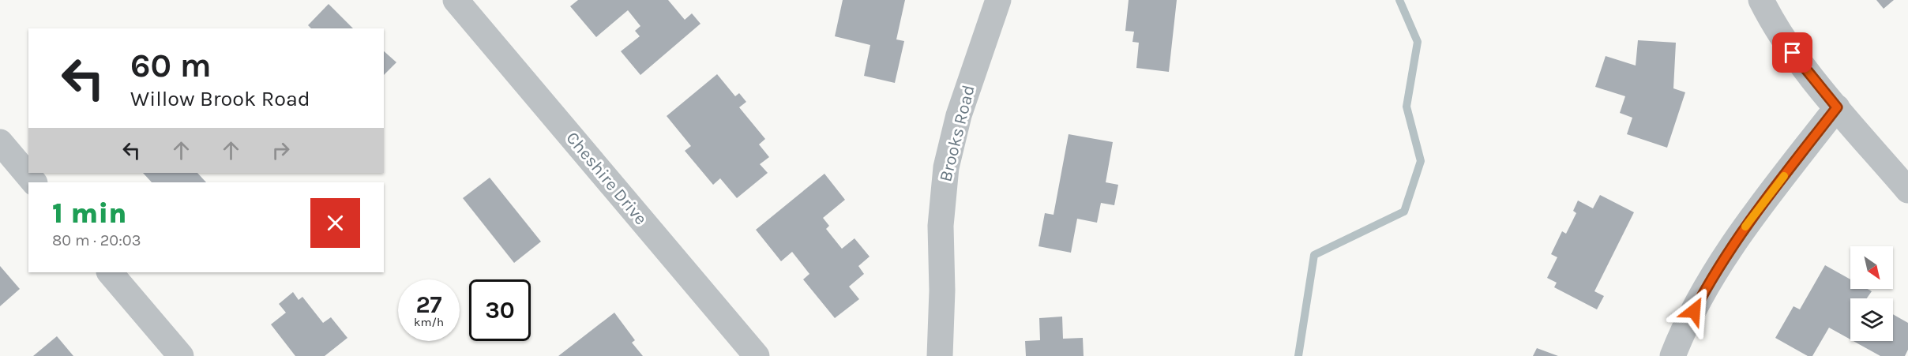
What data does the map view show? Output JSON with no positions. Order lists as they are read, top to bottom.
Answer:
{
  "streets": {
    "street": ["Brooks Road", "Cheshire Drive"]
  },
  "north": "bottom right",
  "page": {
    "turn": ["60 m", "Willow Brook Road"],
    "heading": ["1 min", "80 m · 20:03"],
    "speed": "27 km/h",
    "limit": "30"
  }
}
